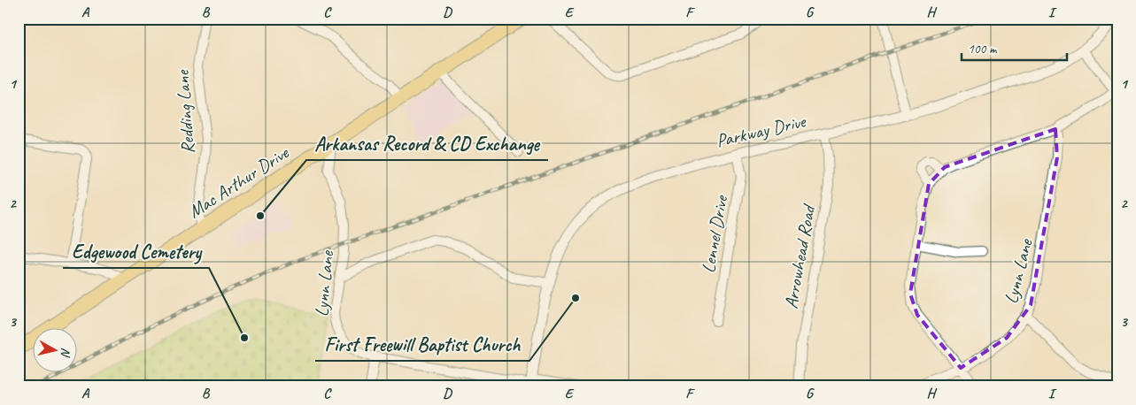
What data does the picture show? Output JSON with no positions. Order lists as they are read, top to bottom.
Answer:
{
  "streets": {
    "main road": ["Mac Arthur Drive"],
    "street": [
      "Redding Lane",
      "Parkway Drive",
      "Lennel Drive",
      "Arrowhead Road",
      "Lynn Lane"
    ]
  },
  "crossings": [
    ["Redding Lane", "Mac Arthur Drive"],
    ["Parkway Drive", "Lennel Drive"],
    ["Parkway Drive", "Arrowhead Road"],
    ["Parkway Drive", "Lynn Lane"],
    ["Mac Arthur Drive", "Lynn Lane"]
  ],
  "places": ["Arkansas Record & CD Exchange", "First Freewill Baptist Church", "Edgewood Cemetery"],
  "scale_bar": "100 m",
  "north": "right",
  "grid": {
    "columns": [
      "A",
      "B",
      "C",
      "D",
      "E",
      "F",
      "G",
      "H",
      "I"
    ],
    "rows": ["1", "2", "3"]
  }
}
